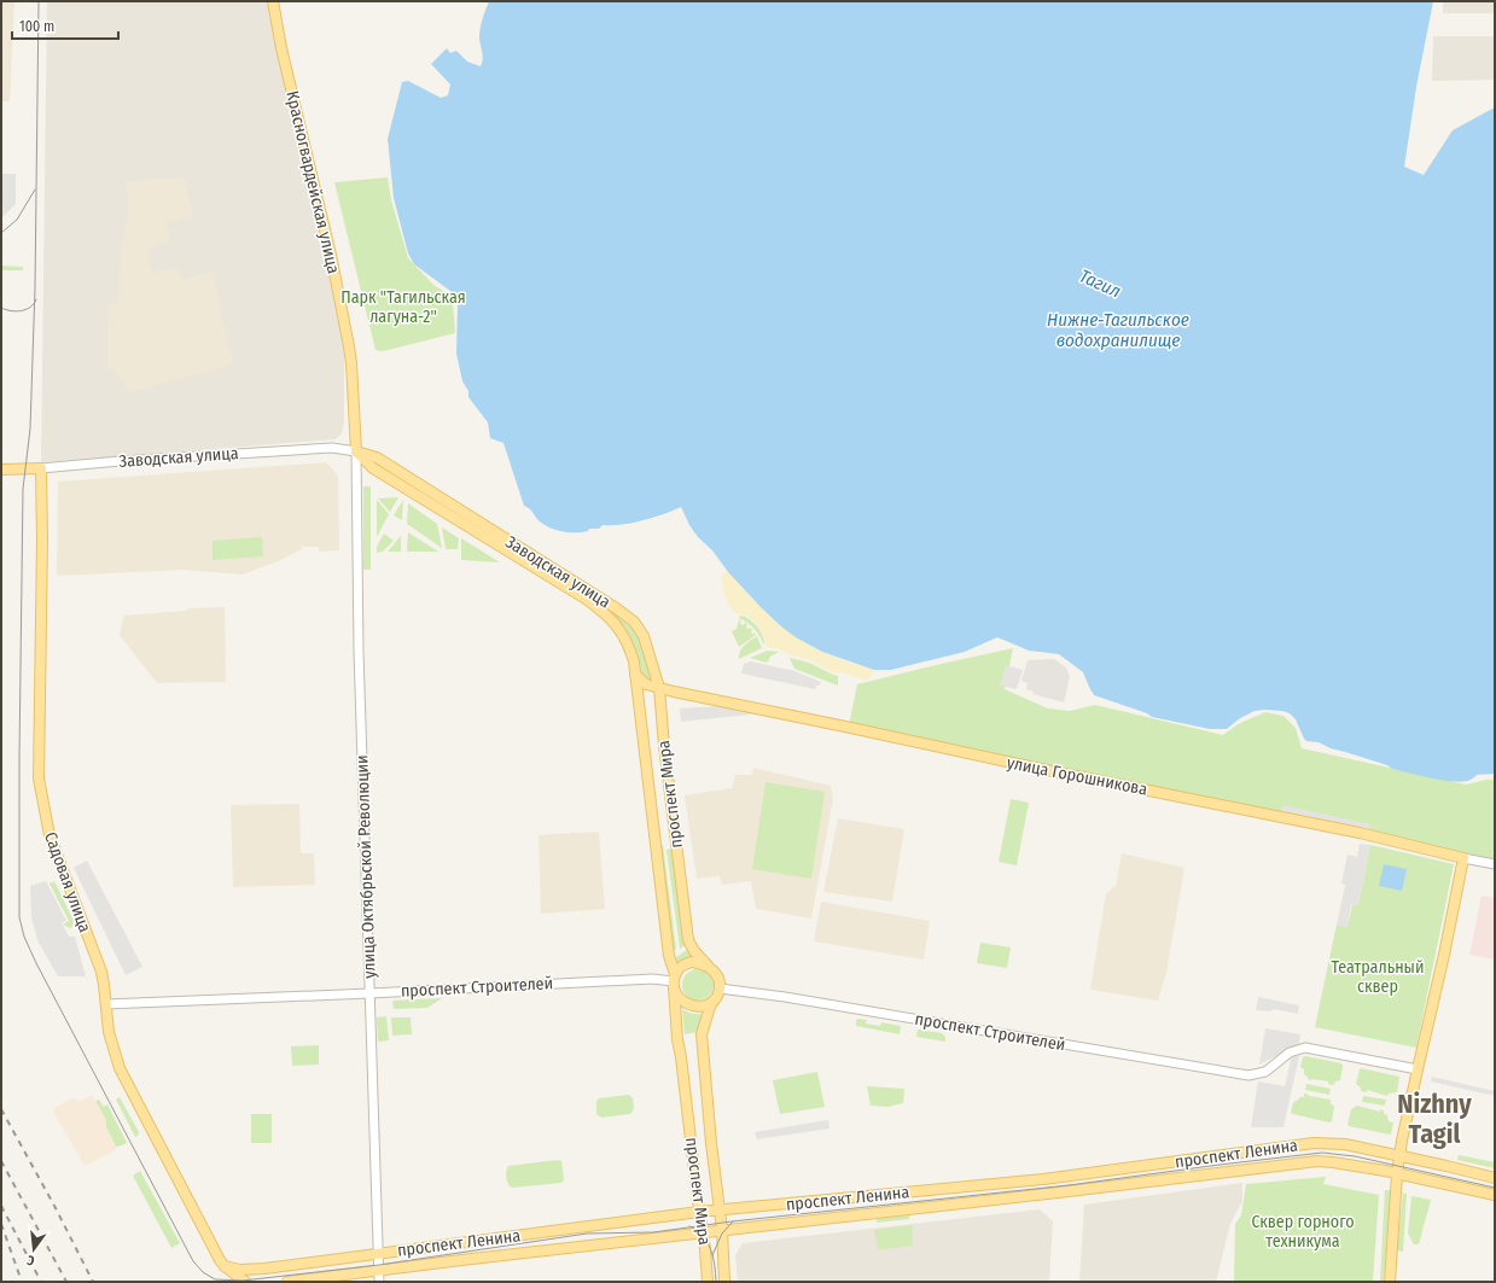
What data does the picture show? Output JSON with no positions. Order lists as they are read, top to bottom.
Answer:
{
  "streets": {
    "main road": [
      "Красногвардейская улица",
      "Заводская улица",
      "улица Горошникова",
      "проспект Мира",
      "Садовая улица",
      "проспект Ленина"
    ],
    "street": ["улица Октябрьской Революции", "проспект Строителей"]
  },
  "crossings": [
    ["Красногвардейская улица", "Заводская улица"],
    ["Красногвардейская улица", "улица Октябрьской Революции"],
    ["Заводская улица", "проспект Мира"],
    ["Заводская улица", "улица Октябрьской Революции"],
    ["Заводская улица", "Садовая улица"],
    ["улица Горошникова", "проспект Мира"],
    ["проспект Мира", "проспект Строителей"],
    ["проспект Мира", "проспект Ленина"],
    ["улица Октябрьской Революции", "проспект Строителей"],
    ["улица Октябрьской Революции", "проспект Ленина"],
    ["Садовая улица", "проспект Строителей"],
    ["Садовая улица", "проспект Ленина"]
  ],
  "districts": ["Nizhny Tagil"],
  "water": ["Тагил", "Нижне-Тагильское водохранилище"],
  "parks": ["Парк \"Тагильская лагуна-2\"", "Театральный сквер", "Сквер горного техникума"],
  "scale_bar": "100 m",
  "north": "bottom"
}
